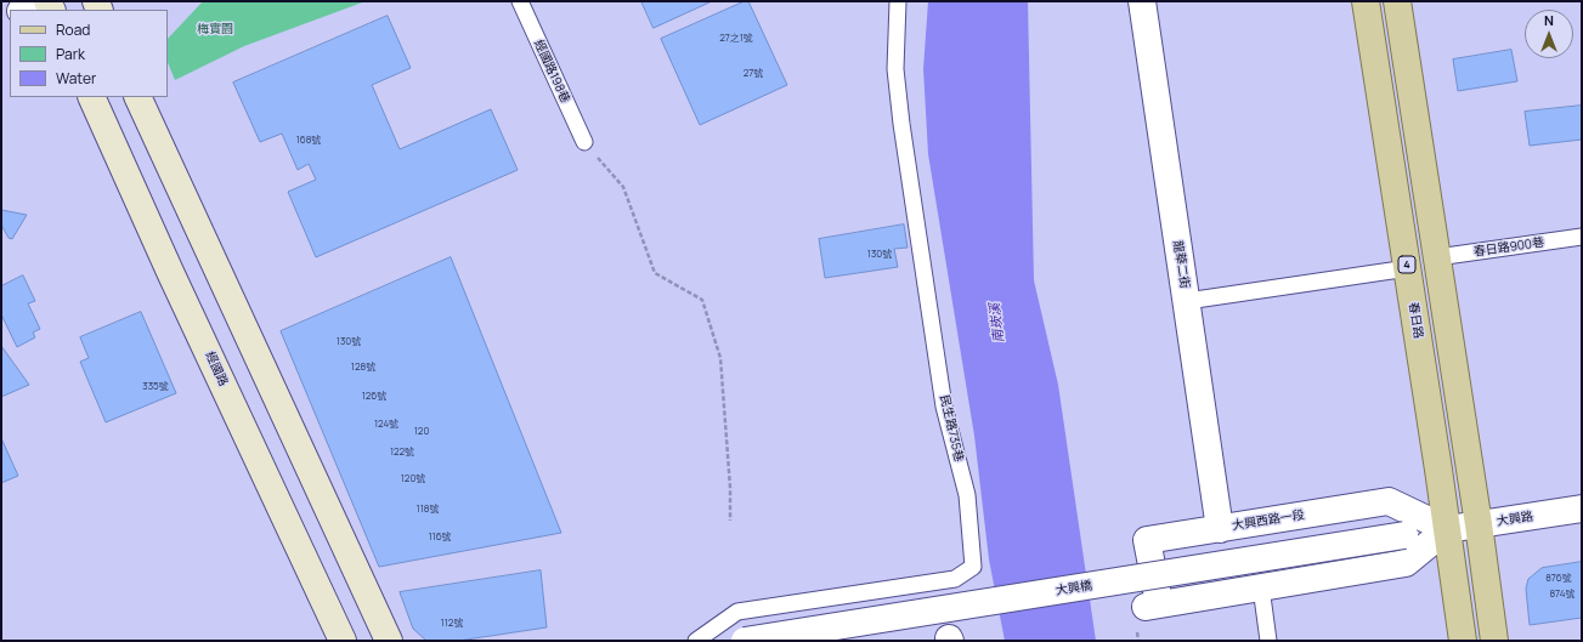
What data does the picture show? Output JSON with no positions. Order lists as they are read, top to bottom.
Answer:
{
  "streets": {
    "main road": ["4", "春日路"],
    "street": [
      "龍華二街",
      "經國路",
      "大興路",
      "大興西路一段",
      "大興橋"
    ],
    "lane": ["經國路198巷", "春日路900巷", "民生路735巷"]
  },
  "crossings": [
    ["龍華二街", "大興西路一段"],
    ["春日路", "大興路"],
    ["春日路", "大興西路一段"],
    ["春日路", "大興橋"],
    ["大興路", "大興西路一段"],
    ["大興路", "大興橋"],
    ["大興西路一段", "大興橋"]
  ],
  "water": ["南崁溪"],
  "parks": ["梅實園"],
  "house_numbers": [
    "27之1號",
    "27號",
    "168號",
    "130號",
    "130號",
    "128號",
    "335號",
    "126號",
    "124號",
    "120",
    "122號",
    "120號",
    "118號",
    "116號",
    "876號",
    "874號",
    "112號"
  ],
  "legend": ["Road", "Park", "Water"],
  "north": "top"
}
